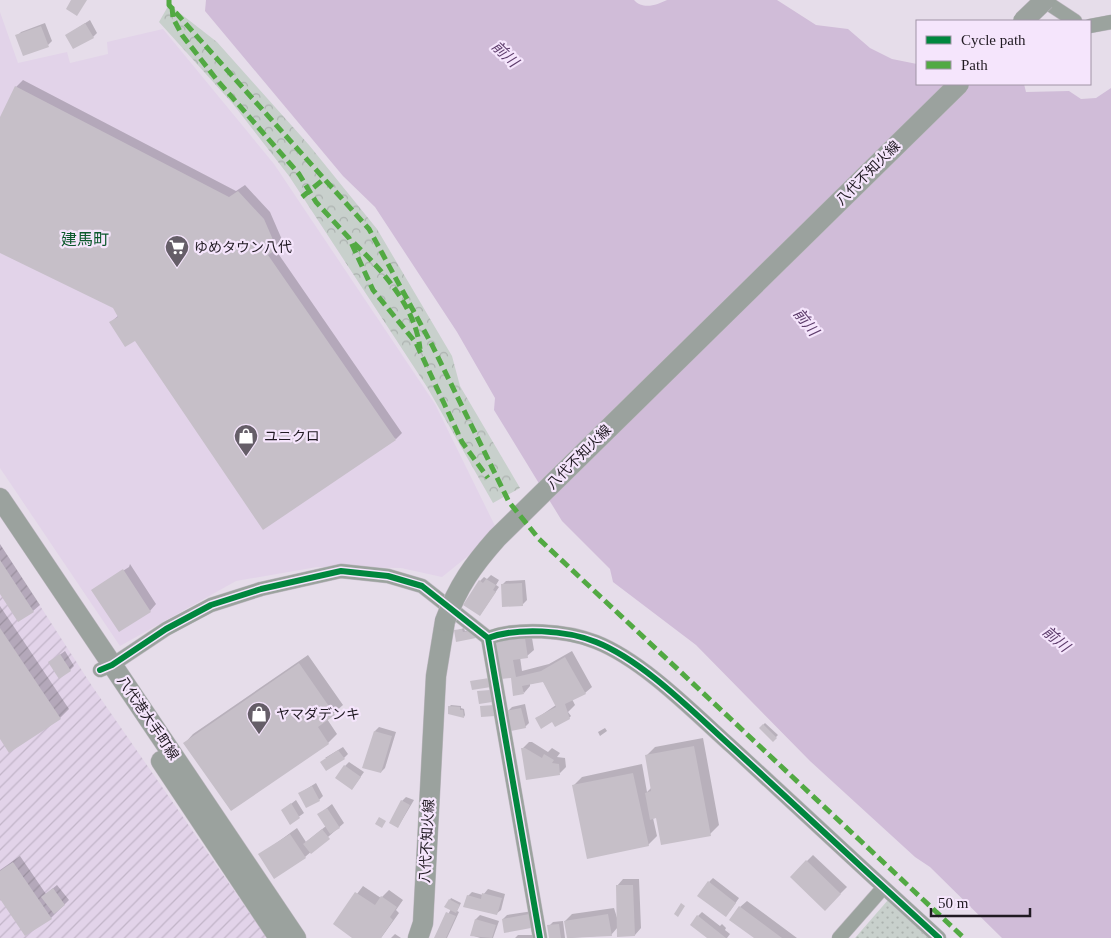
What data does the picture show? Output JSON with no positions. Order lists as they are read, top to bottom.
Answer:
{
  "streets": {
    "main road": ["八代不知火線", "八代港大手町線"]
  },
  "districts": ["建馬町"],
  "water": ["前川"],
  "places": {
    "supermarket": ["ゆめタウン八代"],
    "shop": ["ユニクロ", "ヤマダデンキ"]
  },
  "legend": ["Cycle path", "Path"],
  "scale_bar": "50 m"
}
